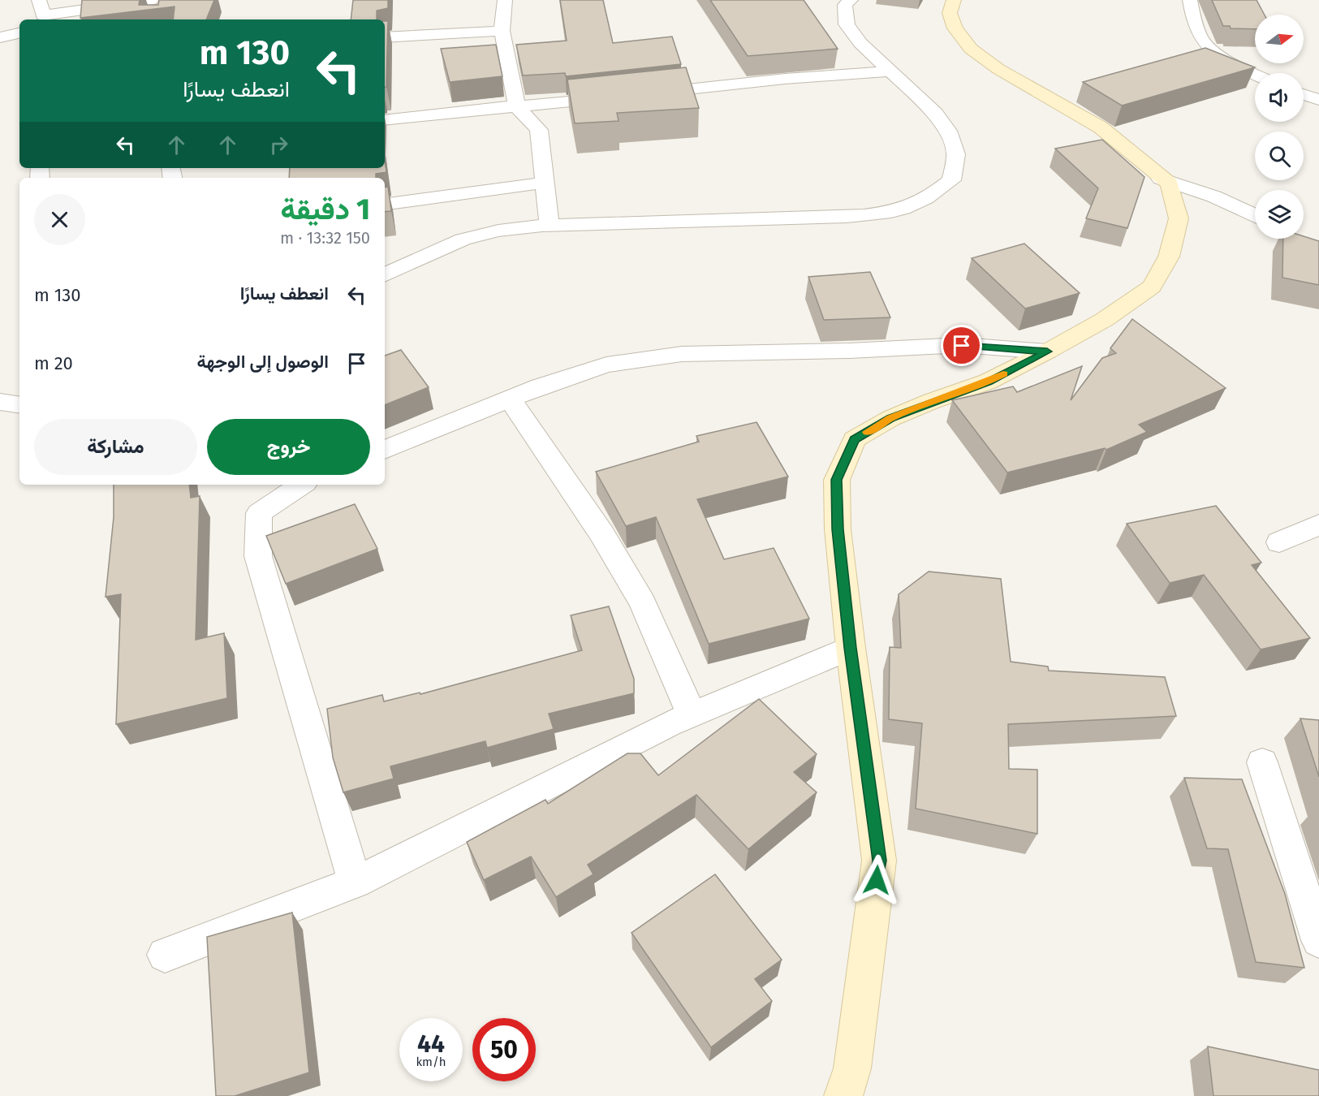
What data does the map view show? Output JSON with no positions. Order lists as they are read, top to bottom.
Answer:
{
  "north": "right",
  "page": {
    "turn": ["130 m", "انعطف يسارًا"],
    "heading": ["1 دقيقة", "150 m · 13:32"],
    "list": [
      {
        "name": "انعطف يسارًا",
        "value": "130 m"
      },
      {
        "name": "الوصول إلى الوجهة",
        "value": "20 m"
      }
    ],
    "buttons": ["خروج", "مشاركة"],
    "speed": "44 km/h",
    "limit": "50"
  }
}
